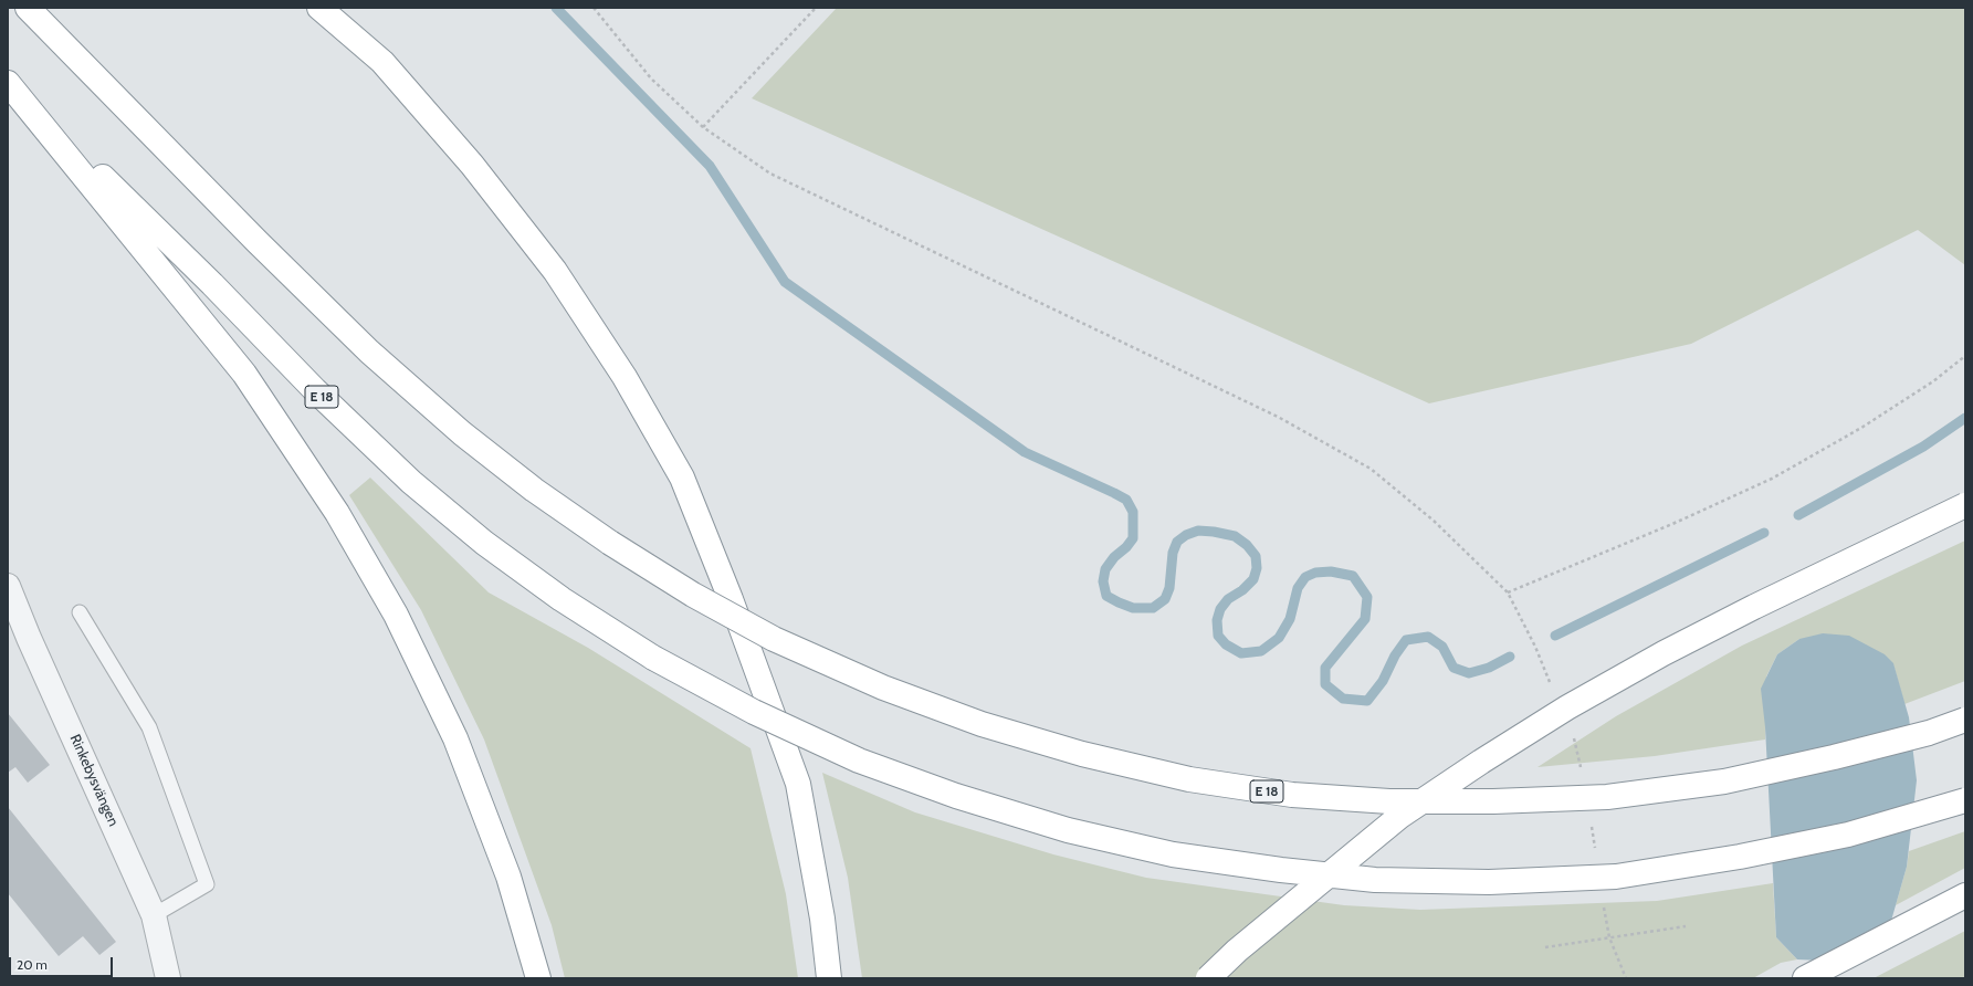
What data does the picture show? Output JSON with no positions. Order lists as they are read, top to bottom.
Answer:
{
  "streets": {
    "highway": ["E 18"],
    "street": ["Rinkebysvängen"]
  },
  "scale_bar": "20 m"
}
